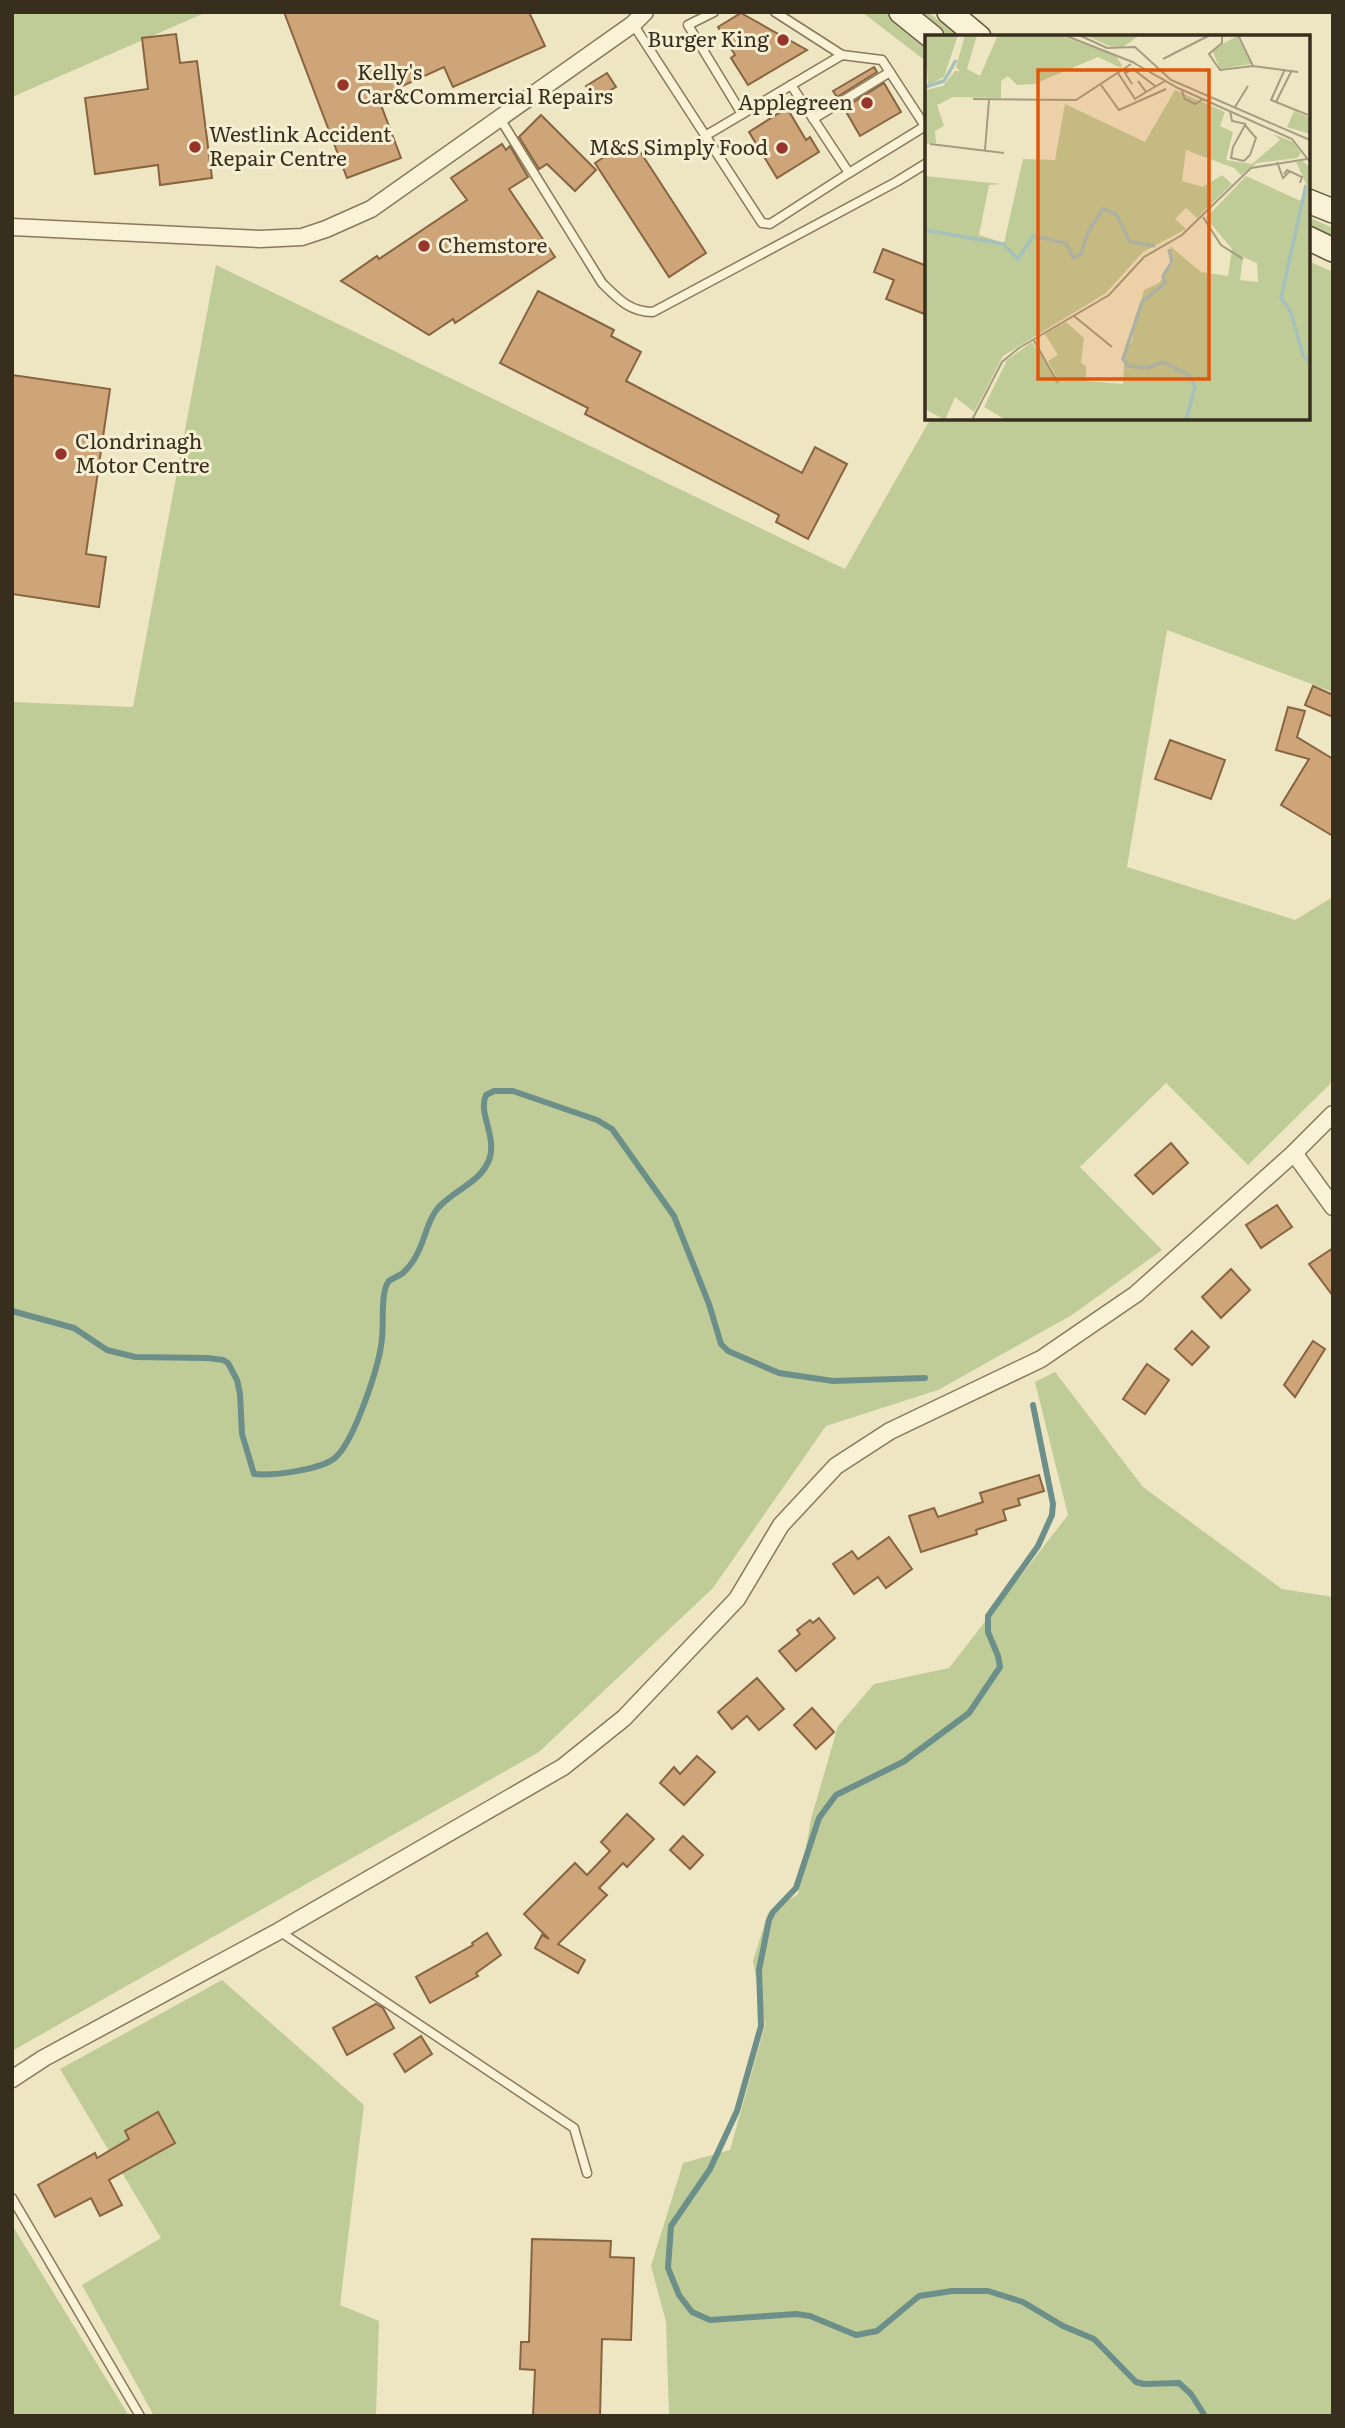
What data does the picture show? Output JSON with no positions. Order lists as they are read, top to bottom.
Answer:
{
  "places": [
    "Burger King",
    "Kelly's Car&Commercial Repairs",
    "Applegreen",
    "Westlink Accident Repair Centre",
    "M&S Simply Food",
    "Chemstore",
    "Clondrinagh Motor Centre"
  ]
}
